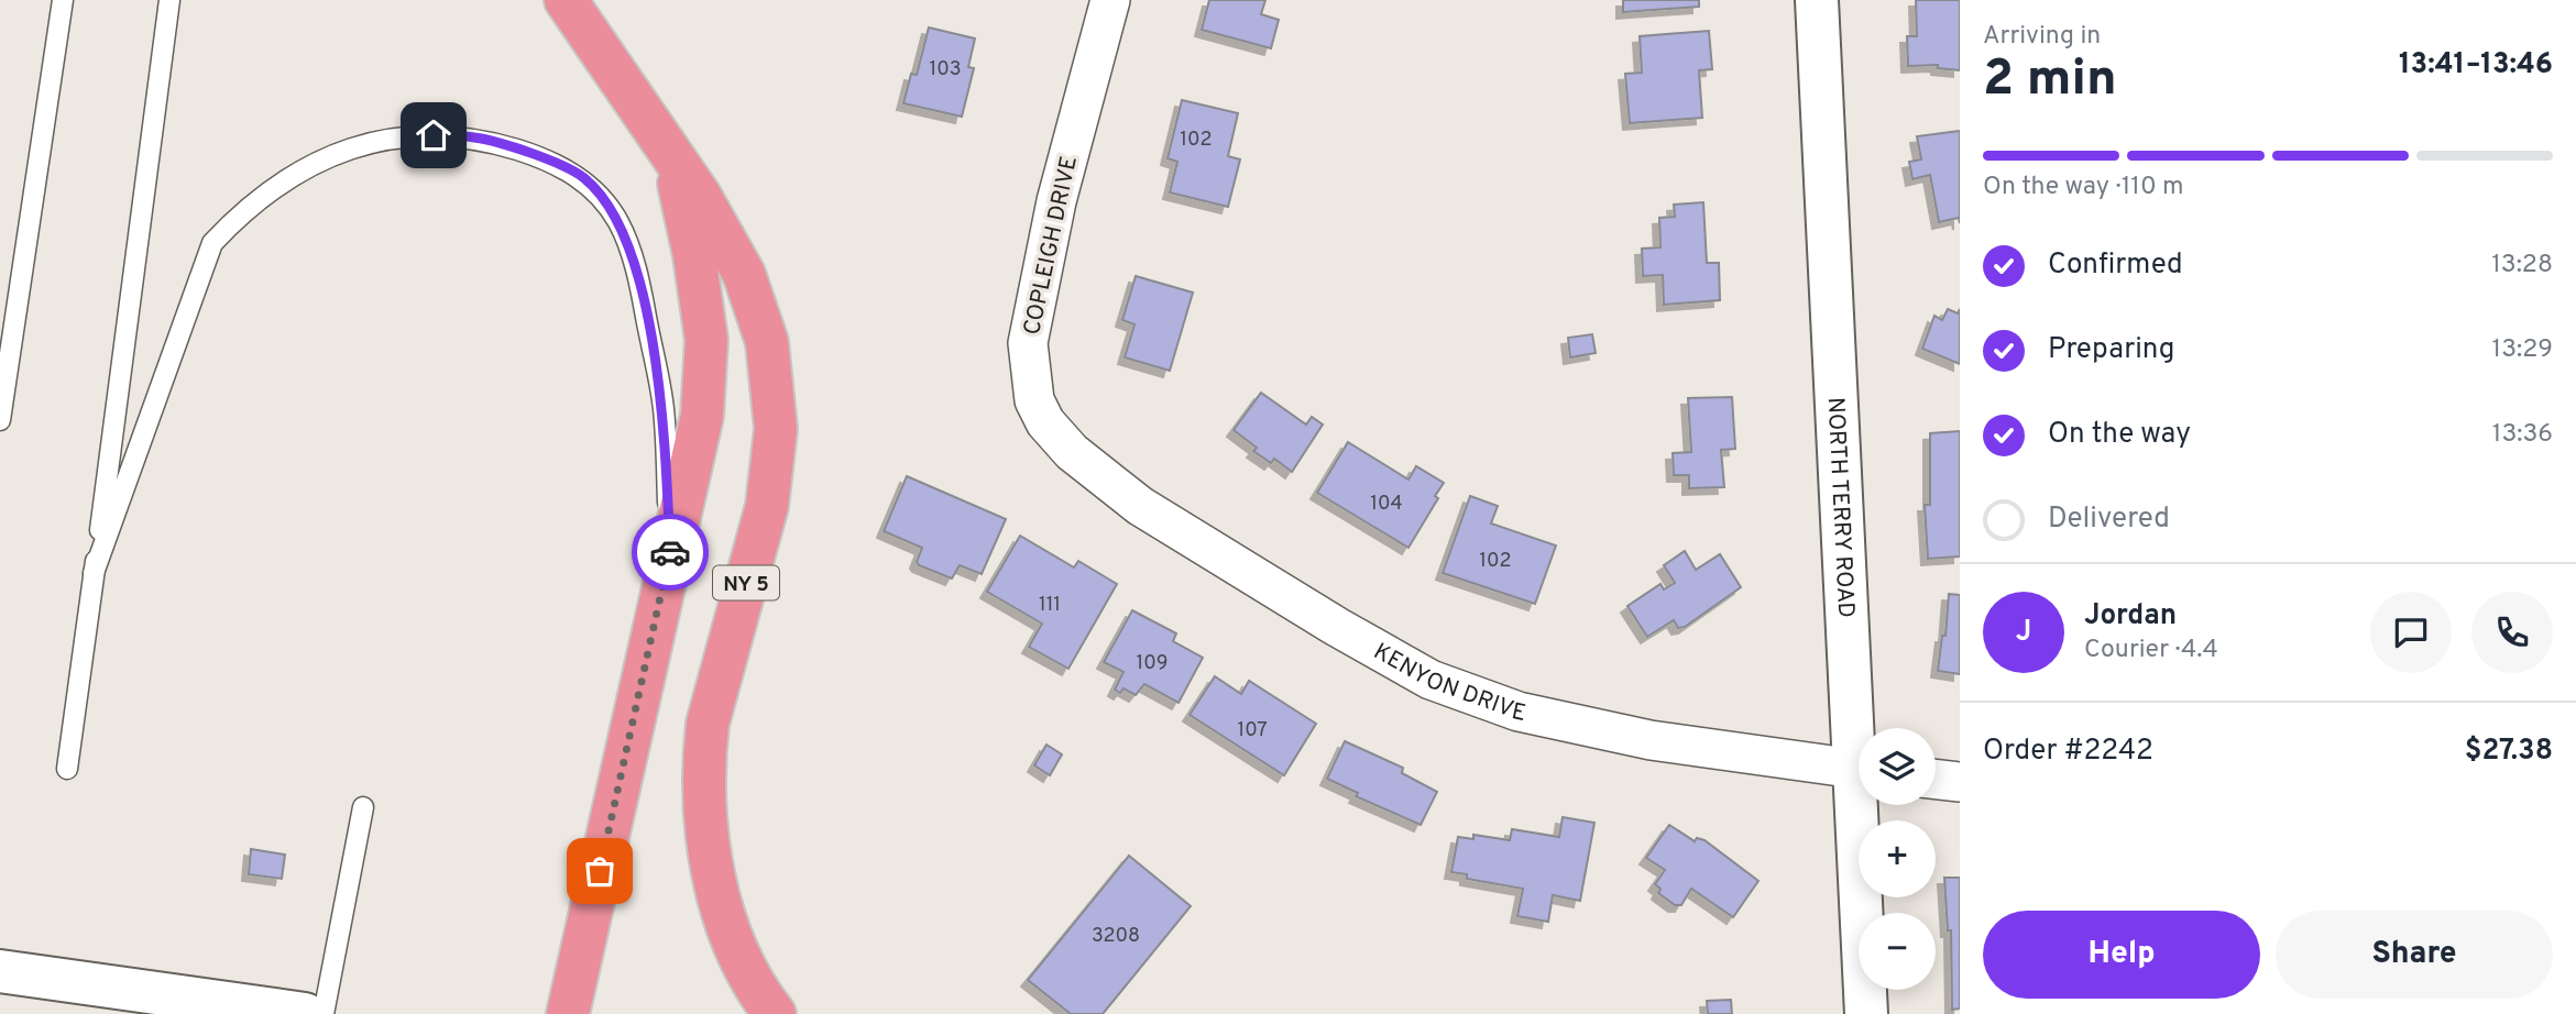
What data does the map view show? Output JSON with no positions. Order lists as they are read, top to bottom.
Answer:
{
  "streets": {
    "highway": ["NY 5"],
    "street": ["COPLEIGH DRIVE", "NORTH TERRY ROAD", "KENYON DRIVE"]
  },
  "crossings": [
    ["COPLEIGH DRIVE", "KENYON DRIVE"]
  ],
  "house_numbers": [
    "103",
    "102",
    "104",
    "102",
    "111",
    "109",
    "107",
    "3208"
  ],
  "page": {
    "heading": ["2 min", "Arriving in", "13:41–13:46"],
    "panel": [
      "Jordan",
      "Courier · 4.4",
      "Order #2242",
      "$27.38"
    ],
    "bar": "On the way · 110 m",
    "list": [
      ["Confirmed", "13:28"],
      ["Preparing", "13:29"],
      ["On the way", "13:36"],
      "Delivered"
    ],
    "round": "J",
    "map_buttons": ["+", "−"],
    "buttons": ["Help", "Share"]
  }
}
